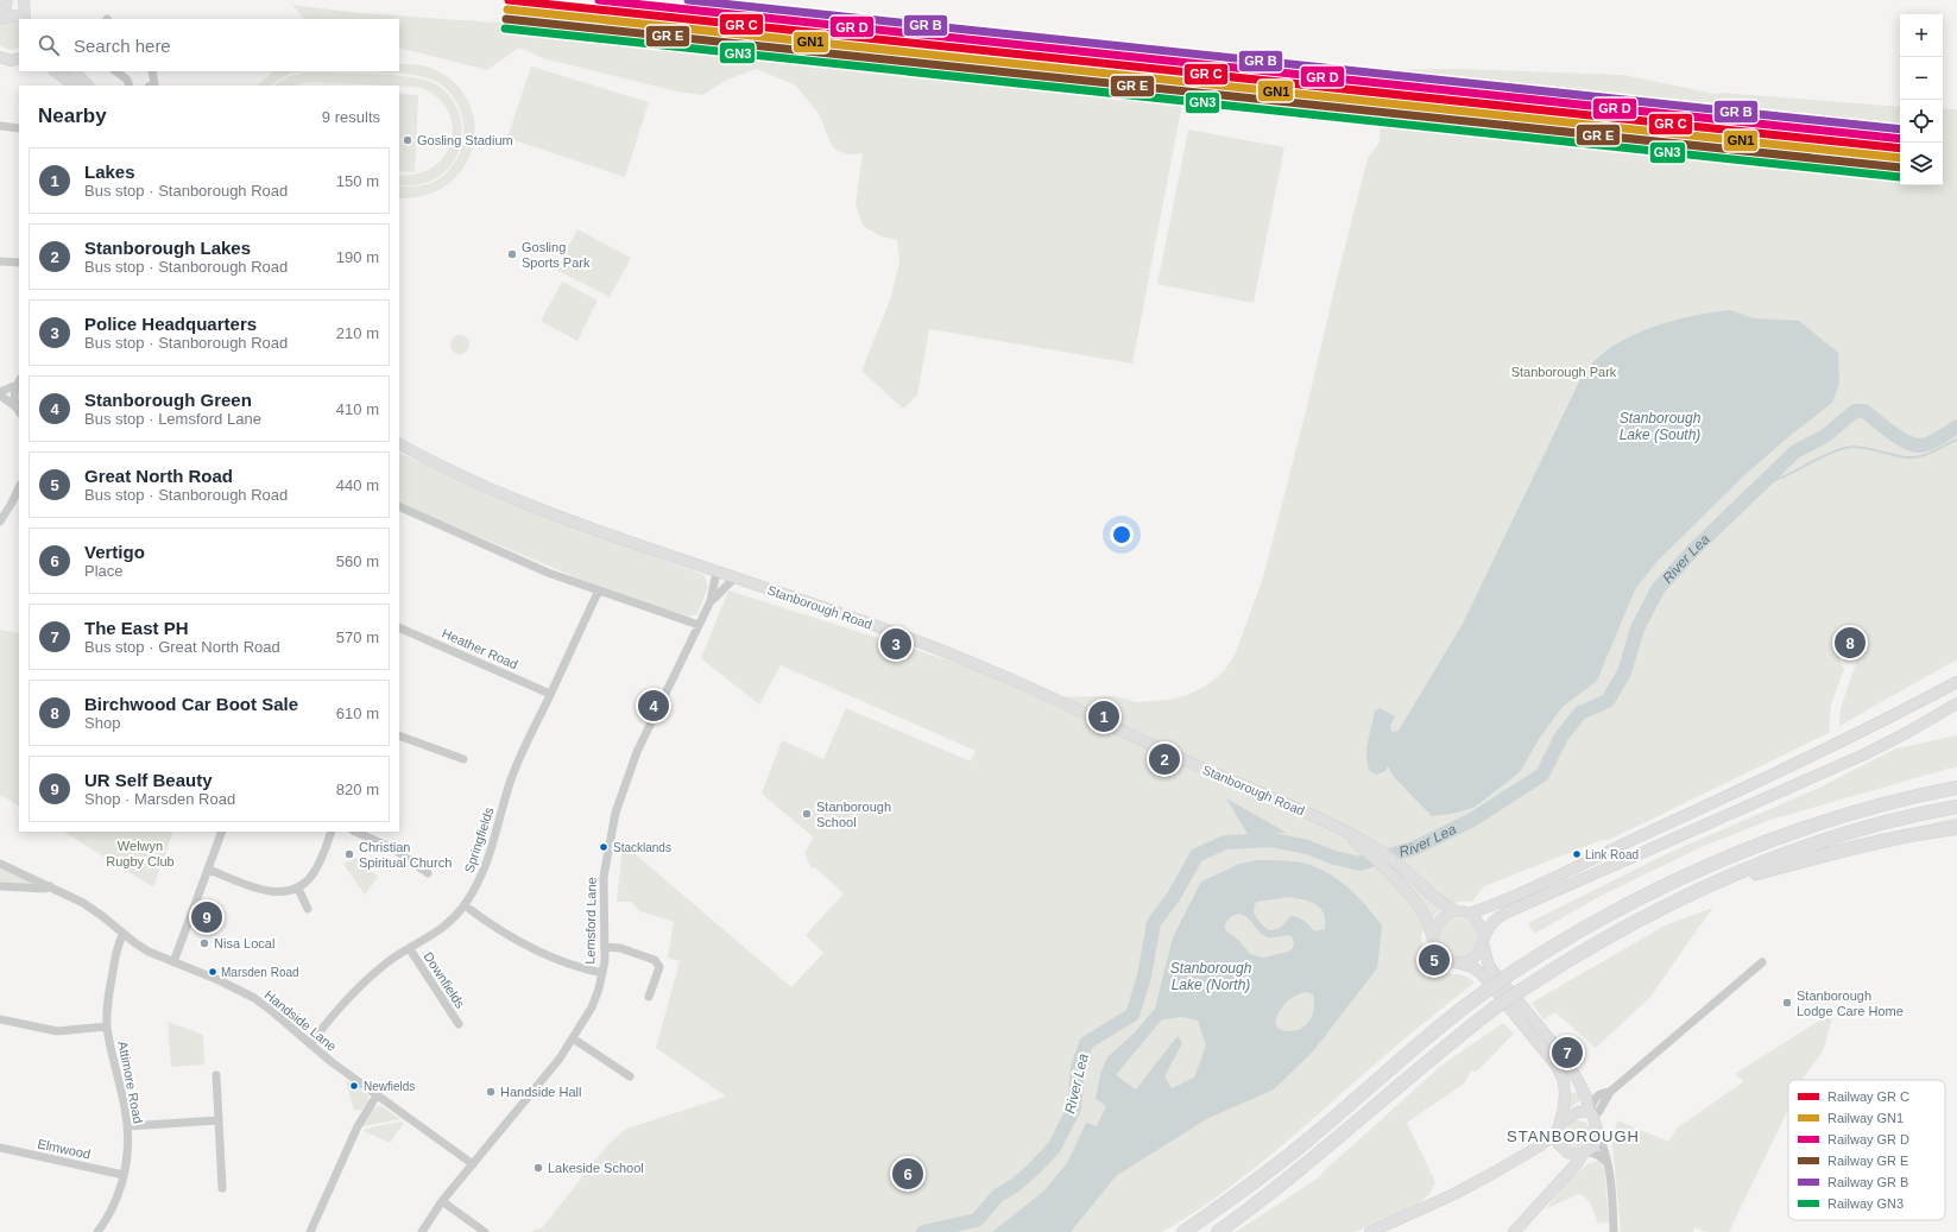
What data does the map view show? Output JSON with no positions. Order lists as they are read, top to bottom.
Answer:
{
  "streets": {
    "main road": ["Stanborough Road"],
    "street": [
      "Heather Road",
      "Springfields",
      "Lemsford Lane",
      "Downfields",
      "Handside Lane",
      "Attimore Road",
      "Elmwood"
    ]
  },
  "crossings": [
    ["Stanborough Road", "Lemsford Lane"],
    ["Heather Road", "Springfields"],
    ["Springfields", "Downfields"],
    ["Springfields", "Handside Lane"],
    ["Lemsford Lane", "Handside Lane"],
    ["Handside Lane", "Attimore Road"],
    ["Attimore Road", "Elmwood"]
  ],
  "districts": ["STANBOROUGH"],
  "water": ["Stanborough Lake (South)", "River Lea", "Stanborough Lake (North)"],
  "parks": ["Stanborough Park", "Welwyn Rugby Club"],
  "places": [
    "Gosling Stadium",
    "Gosling Sports Park",
    "Stanborough School",
    "Stacklands",
    "Christian Spiritual Church",
    "Link Road",
    "Nisa Local",
    "Marsden Road",
    "Stanborough Lodge Care Home",
    "Newfields",
    "Handside Hall",
    "Lakeside School"
  ],
  "lines": ["rail line GN1", "rail line GN3"],
  "legend": [
    "Railway GR C",
    "Railway GN1",
    "Railway GR D",
    "Railway GR E",
    "Railway GR B",
    "Railway GN3"
  ],
  "page": {
    "map_buttons": ["+", "−"],
    "search": "Search here",
    "heading": ["Nearby", "9 results"],
    "list": [
      {
        "mark": "1",
        "name": "Lakes",
        "note": "Bus stop · Stanborough Road",
        "value": "150 m"
      },
      {
        "mark": "2",
        "name": "Stanborough Lakes",
        "note": "Bus stop · Stanborough Road",
        "value": "190 m"
      },
      {
        "mark": "3",
        "name": "Police Headquarters",
        "note": "Bus stop · Stanborough Road",
        "value": "210 m"
      },
      {
        "mark": "4",
        "name": "Stanborough Green",
        "note": "Bus stop · Lemsford Lane",
        "value": "410 m"
      },
      {
        "mark": "5",
        "name": "Great North Road",
        "note": "Bus stop · Stanborough Road",
        "value": "440 m"
      },
      {
        "mark": "6",
        "name": "Vertigo",
        "note": "Place",
        "value": "560 m"
      },
      {
        "mark": "7",
        "name": "The East PH",
        "note": "Bus stop · Great North Road",
        "value": "570 m"
      },
      {
        "mark": "8",
        "name": "Birchwood Car Boot Sale",
        "note": "Shop",
        "value": "610 m"
      },
      {
        "mark": "9",
        "name": "UR Self Beauty",
        "note": "Shop · Marsden Road",
        "value": "820 m"
      }
    ],
    "pins": [
      "8",
      "3",
      "4",
      "1",
      "2",
      "9",
      "5",
      "7",
      "6"
    ]
  }
}
